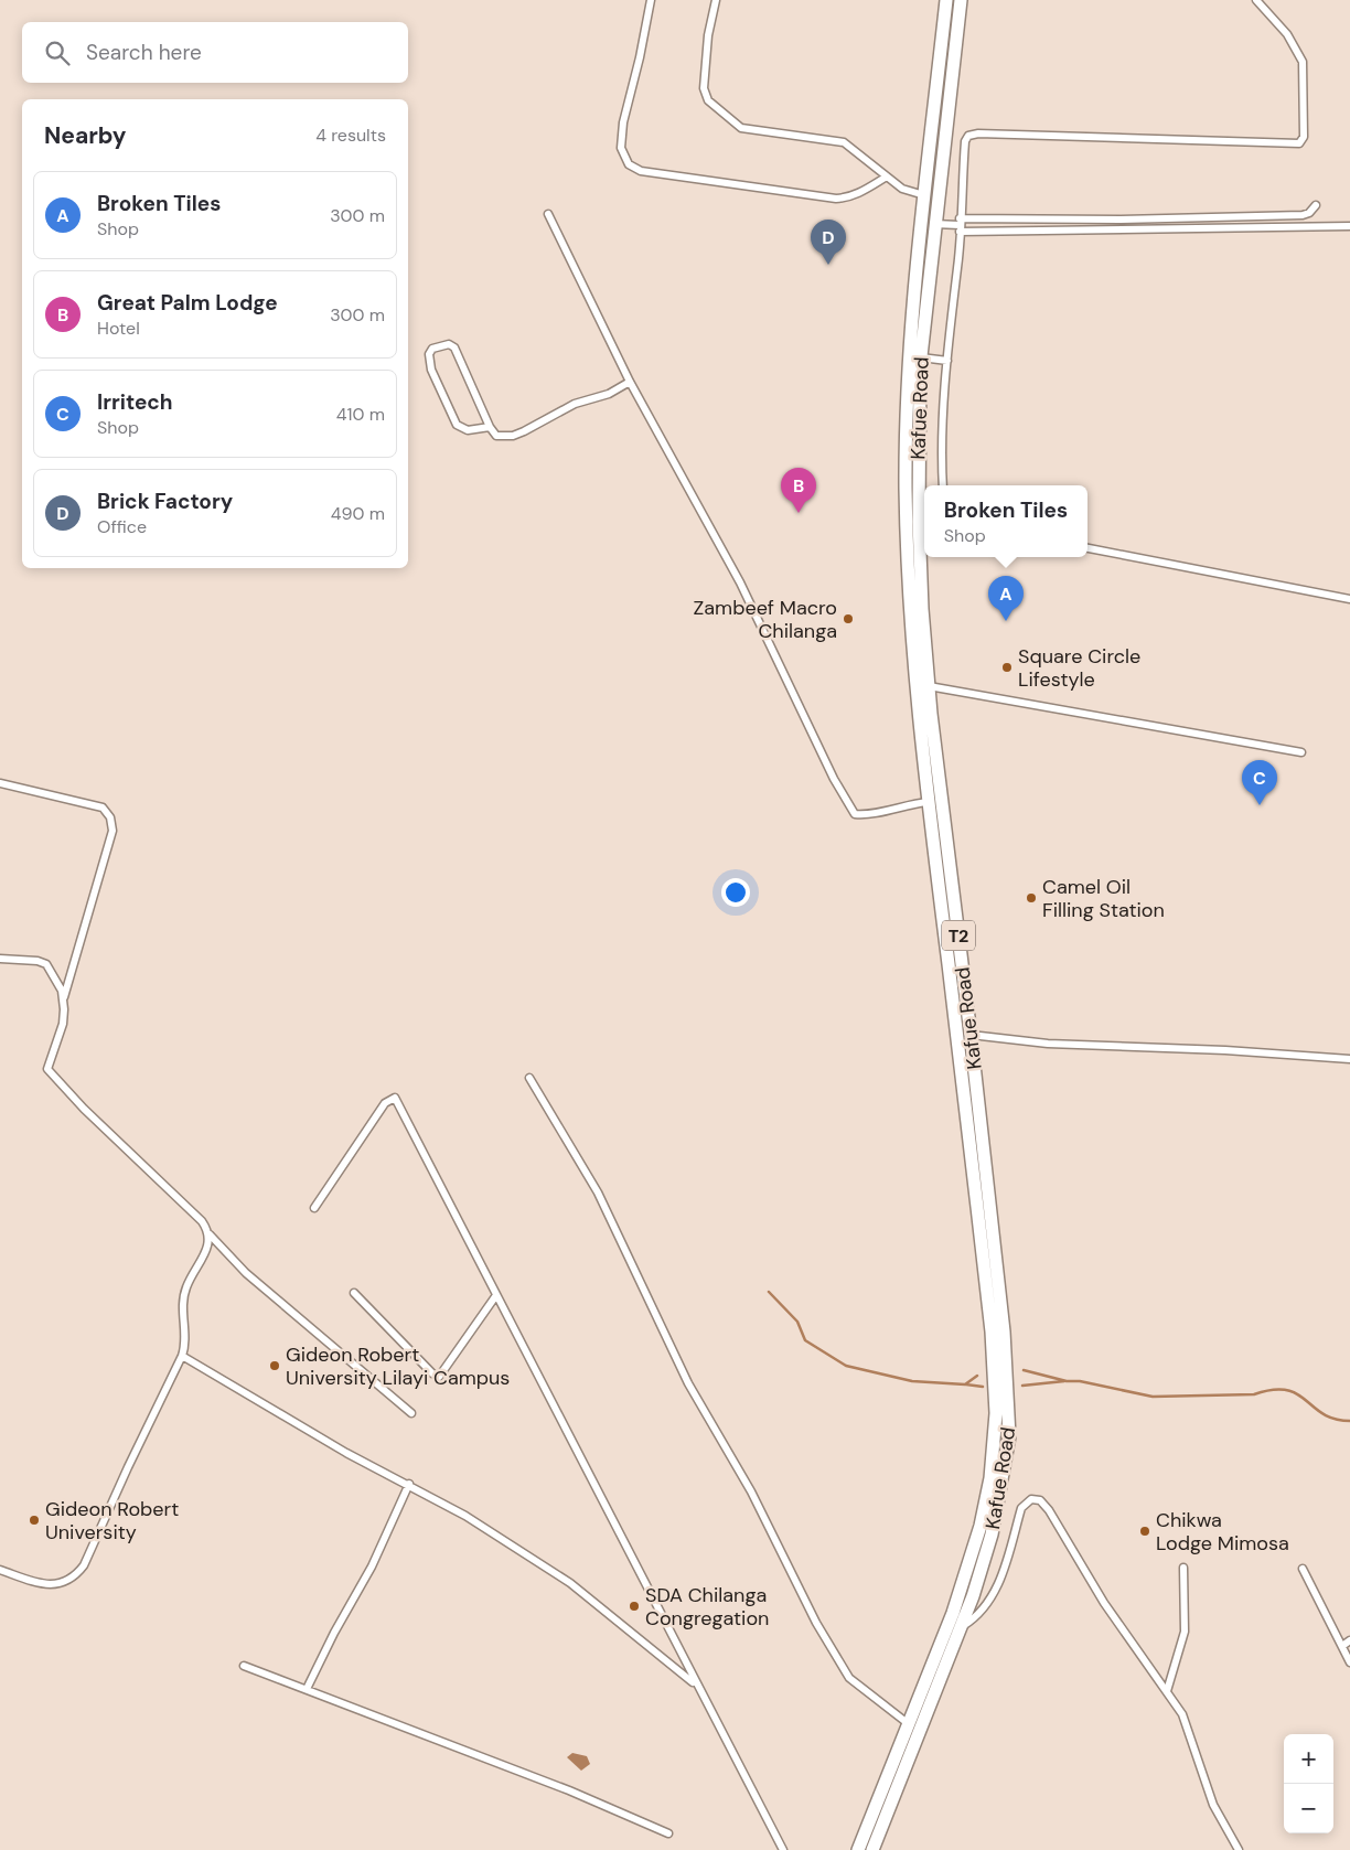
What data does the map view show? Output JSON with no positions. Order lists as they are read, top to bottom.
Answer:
{
  "streets": {
    "highway": ["Kafue Road", "T2"]
  },
  "places": [
    "Zambeef Macro Chilanga",
    "Square Circle Lifestyle",
    "Camel Oil Filling Station",
    "Gideon Robert University Lilayi Campus",
    "Gideon Robert University",
    "Chikwa Lodge Mimosa",
    "SDA Chilanga Congregation"
  ],
  "page": {
    "search": "Search here",
    "heading": ["Nearby", "4 results"],
    "list": [
      {
        "mark": "A",
        "name": "Broken Tiles",
        "note": "Shop",
        "value": "300 m"
      },
      {
        "mark": "B",
        "name": "Great Palm Lodge",
        "note": "Hotel",
        "value": "300 m"
      },
      {
        "mark": "C",
        "name": "Irritech",
        "note": "Shop",
        "value": "410 m"
      },
      {
        "mark": "D",
        "name": "Brick Factory",
        "note": "Office",
        "value": "490 m"
      }
    ],
    "pins": [
      "D",
      "B",
      "A",
      "C"
    ],
    "popup": ["Broken Tiles", "Shop"],
    "map_buttons": ["+", "−"]
  }
}
